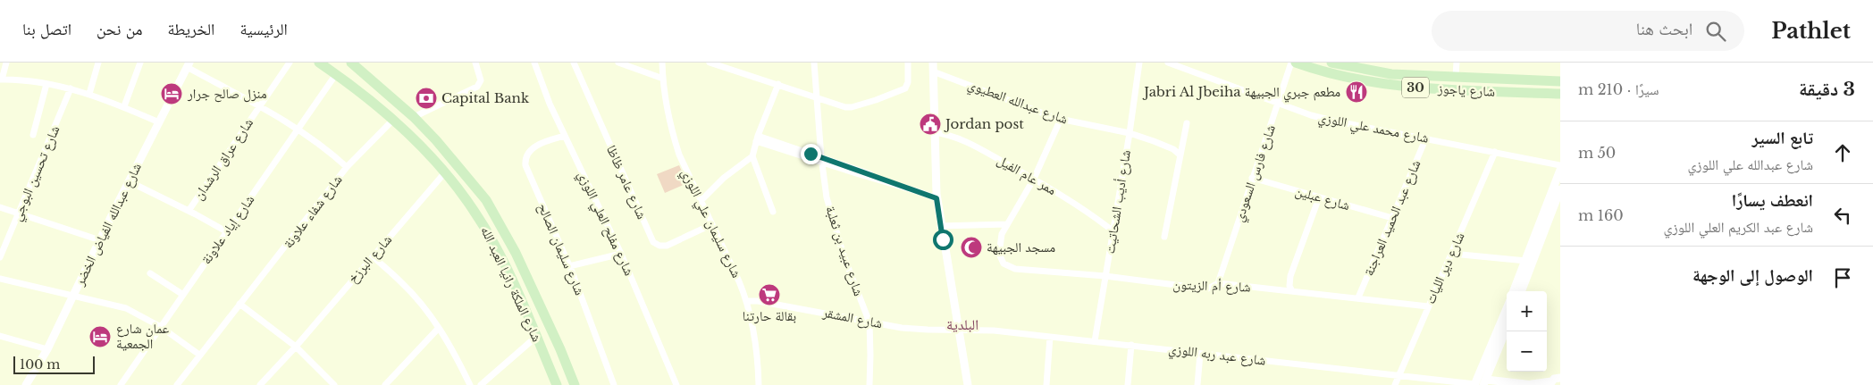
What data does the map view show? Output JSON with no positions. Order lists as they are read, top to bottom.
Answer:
{
  "streets": {
    "main road": ["30", "شارع ياجوز", "شارع الملكة رانيا العبد الله"],
    "street": [
      "شارع عبدالله العطيوي",
      "شارع محمد علي اللوزي",
      "شارع عراق الرشدان",
      "شارع تحسين البوجي",
      "شارع فارس السعودي",
      "ممر عام الفيل",
      "شارع عامر ظاظا",
      "شارع عبلين",
      "شارع أديب الشحاتيت",
      "شارع شفاء علاونة",
      "شارع عبد الحميد العراجنة",
      "شارع مفلح العلي اللوزي",
      "شارع سليمان علي اللوزي",
      "شارع عبدالله الفياض الخضر",
      "شارع إياد علاونة",
      "شارع سليمان الصالح",
      "شارع عبيد بن ثعلبة",
      "شارع البرزخ",
      "شارع دير الليات",
      "شارع أم الزيتون",
      "شارع المشقر",
      "شارع عبد ربه اللوزي"
    ]
  },
  "crossings": [
    ["شارع عبدالله العطيوي", "شارع أديب الشحاتيت"],
    ["شارع عبدالله العطيوي", "شارع أم الزيتون"],
    ["شارع محمد علي اللوزي", "شارع فارس السعودي"],
    ["شارع محمد علي اللوزي", "شارع عبد الحميد العراجنة"],
    ["شارع محمد علي اللوزي", "شارع دير الليات"],
    ["شارع عراق الرشدان", "شارع شفاء علاونة"],
    ["شارع فارس السعودي", "شارع عبلين"],
    ["شارع فارس السعودي", "شارع أم الزيتون"],
    ["ممر عام الفيل", "شارع أديب الشحاتيت"],
    ["ممر عام الفيل", "شارع أم الزيتون"],
    ["شارع عامر ظاظا", "شارع سليمان علي اللوزي"],
    ["شارع عبلين", "شارع عبد الحميد العراجنة"],
    ["شارع أديب الشحاتيت", "شارع أم الزيتون"],
    ["شارع أديب الشحاتيت", "شارع عبد ربه اللوزي"],
    ["شارع شفاء علاونة", "شارع عبدالله الفياض الخضر"],
    ["شارع شفاء علاونة", "شارع إياد علاونة"],
    ["شارع عبد الحميد العراجنة", "شارع أم الزيتون"],
    ["شارع مفلح العلي اللوزي", "شارع سليمان الصالح"],
    ["شارع سليمان علي اللوزي", "شارع المشقر"],
    ["شارع إياد علاونة", "شارع الملكة رانيا العبد الله"],
    ["شارع عبيد بن ثعلبة", "شارع المشقر"],
    ["شارع البرزخ", "شارع الملكة رانيا العبد الله"],
    ["شارع دير الليات", "شارع أم الزيتون"],
    ["شارع دير الليات", "شارع عبد ربه اللوزي"],
    ["شارع المشقر", "شارع عبد ربه اللوزي"]
  ],
  "districts": ["البلدية"],
  "places": {
    "restaurant": ["Jabri Al Jbeiha مطعم جبري الجبيهة"],
    "hotel": ["منزل صالح جرار", "عمان شارع الجمعية"],
    "bank": ["Capital Bank"],
    "public building": ["Jordan post"],
    "mosque": ["مسجد الجبيهة"],
    "supermarket": ["بقالة حارتنا"]
  },
  "scale_bar": "100 m",
  "page": {
    "header": "Pathlet",
    "search": "ابحث هنا",
    "nav": [
      "الرئيسية",
      "الخريطة",
      "من نحن",
      "اتصل بنا"
    ],
    "heading": ["3 دقيقة", "سيرًا · 210 m"],
    "list": [
      ["تابع السير", "شارع عبدالله علي اللوزي", "50 m"],
      ["انعطف يسارًا", "شارع عبد الكريم العلي اللوزي", "160 m"],
      "الوصول إلى الوجهة"
    ],
    "map_buttons": ["+", "−"],
    "scale": "100 m"
  }
}
